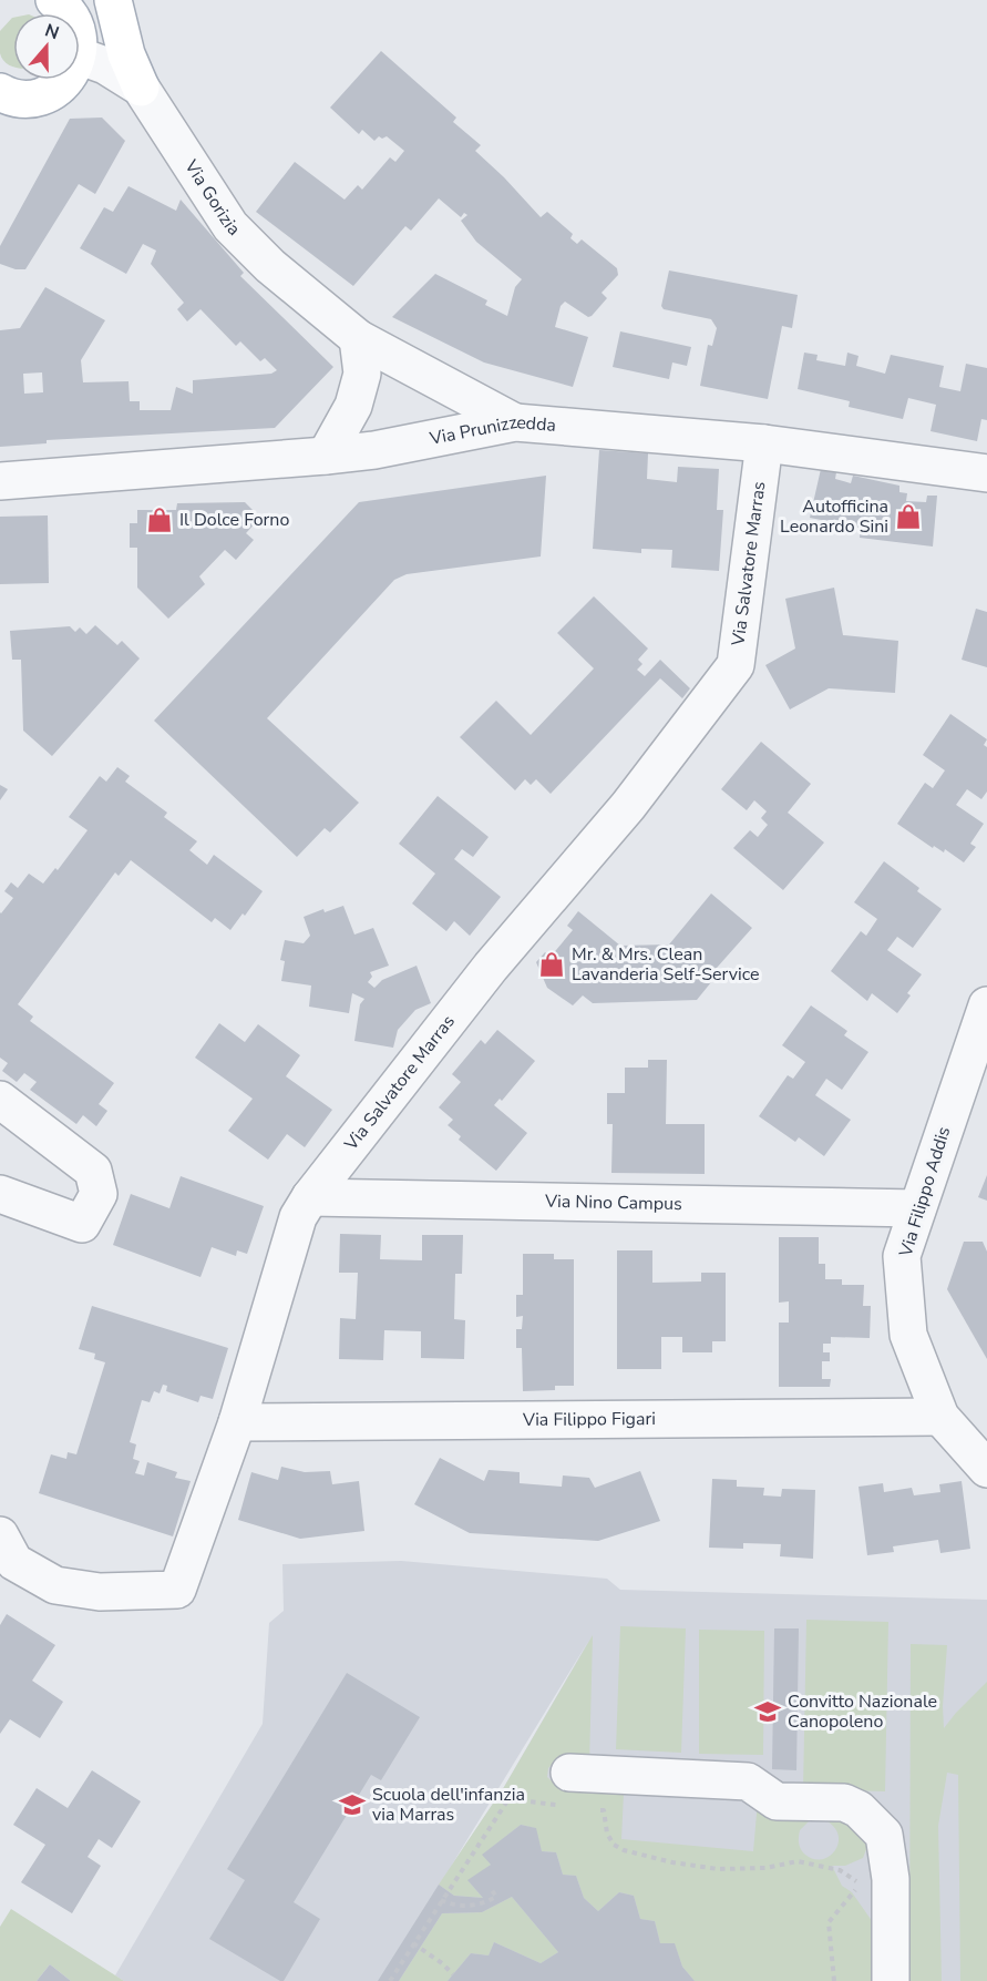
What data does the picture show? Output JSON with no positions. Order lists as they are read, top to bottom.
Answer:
{
  "streets": {
    "street": [
      "Via Gorizia",
      "Via Prunizzedda",
      "Via Salvatore Marras",
      "Via Filippo Addis",
      "Via Nino Campus",
      "Via Filippo Figari"
    ]
  },
  "crossings": [
    ["Via Gorizia", "Via Prunizzedda"],
    ["Via Prunizzedda", "Via Salvatore Marras"],
    ["Via Salvatore Marras", "Via Nino Campus"],
    ["Via Salvatore Marras", "Via Filippo Figari"],
    ["Via Filippo Addis", "Via Nino Campus"],
    ["Via Filippo Addis", "Via Filippo Figari"]
  ],
  "places": {
    "shop": ["Autofficina Leonardo Sini", "Il Dolce Forno", "Mr. & Mrs. Clean Lavanderia Self-Service"],
    "school or university": ["Convitto Nazionale Canopoleno", "Scuola dell'infanzia via Marras"]
  },
  "north": "top"
}
